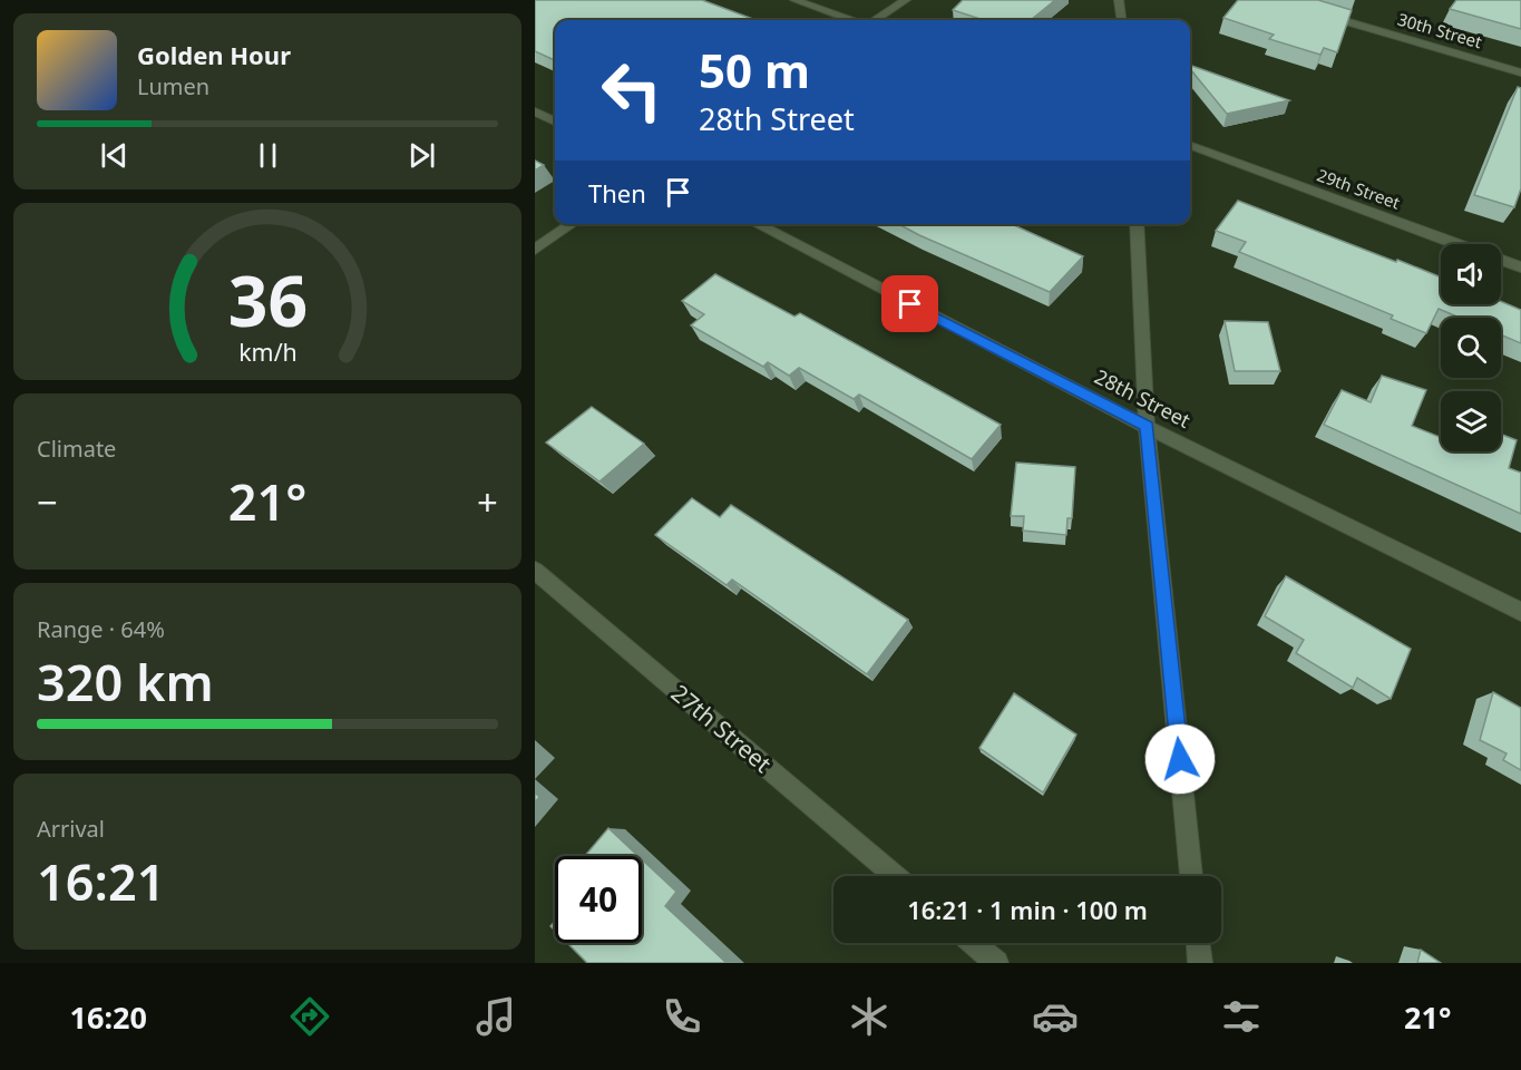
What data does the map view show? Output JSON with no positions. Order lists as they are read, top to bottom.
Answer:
{
  "streets": {
    "street": [
      "30th Street",
      "29th Street",
      "28th Street",
      "27th Street"
    ]
  },
  "page": {
    "turn": ["50 m", "28th Street"],
    "song": ["Golden Hour", "Lumen"],
    "then": "Then",
    "tile": [
      "Climate",
      ["Range · 64%", "320 km"],
      ["Arrival", "16:21"]
    ],
    "heat": ["−", "21°", "+"],
    "limit": "40",
    "trip": "16:21 · 1 min · 100 m",
    "tabs": ["16:20", "21°"],
    "gauge": ["36", "km/h"]
  }
}
